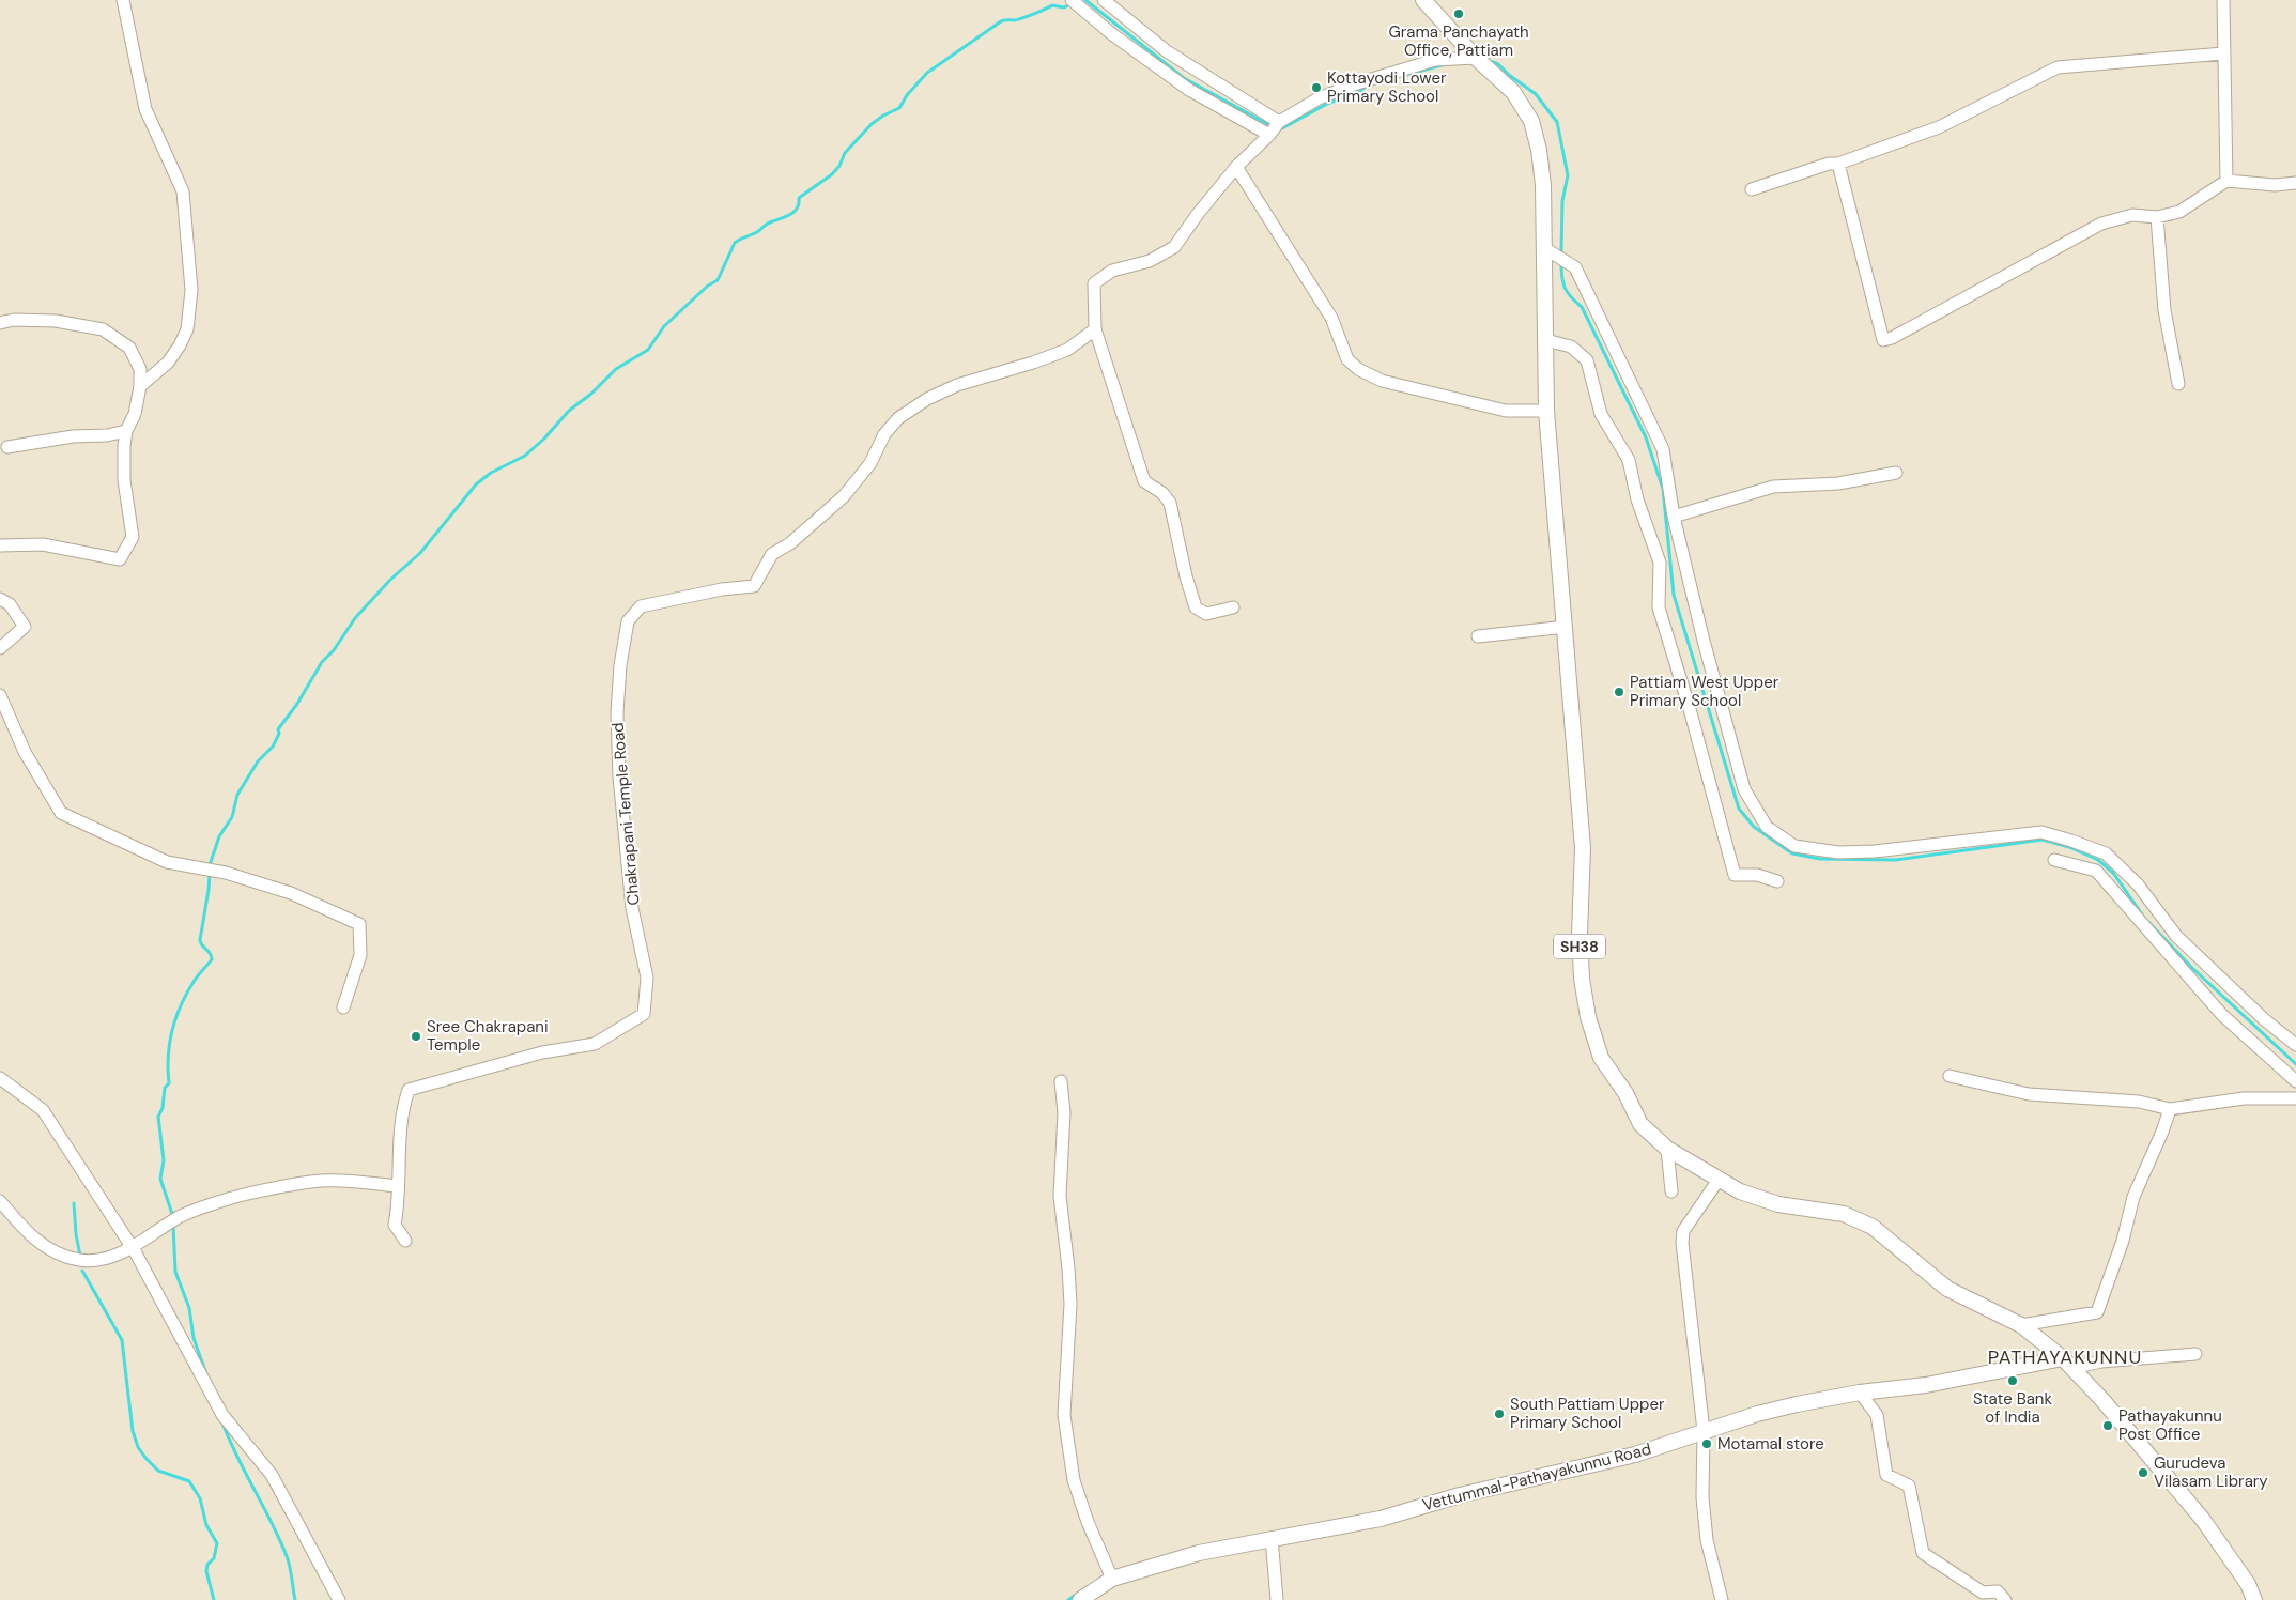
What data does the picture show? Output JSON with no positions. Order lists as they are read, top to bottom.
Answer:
{
  "streets": {
    "main road": ["SH38", "Vettummal-Pathayakunnu Road"],
    "street": ["Chakrapani Temple Road"]
  },
  "crossings": [
    ["SH38", "Vettummal-Pathayakunnu Road"]
  ],
  "districts": ["PATHAYAKUNNU"],
  "places": [
    "Grama Panchayath Office, Pattiam",
    "Kottayodi Lower Primary School",
    "Pattiam West Upper Primary School",
    "Sree Chakrapani Temple",
    "State Bank of India",
    "South Pattiam Upper Primary School",
    "Pathayakunnu Post Office",
    "Motamal store",
    "Gurudeva Vilasam Library"
  ]
}
